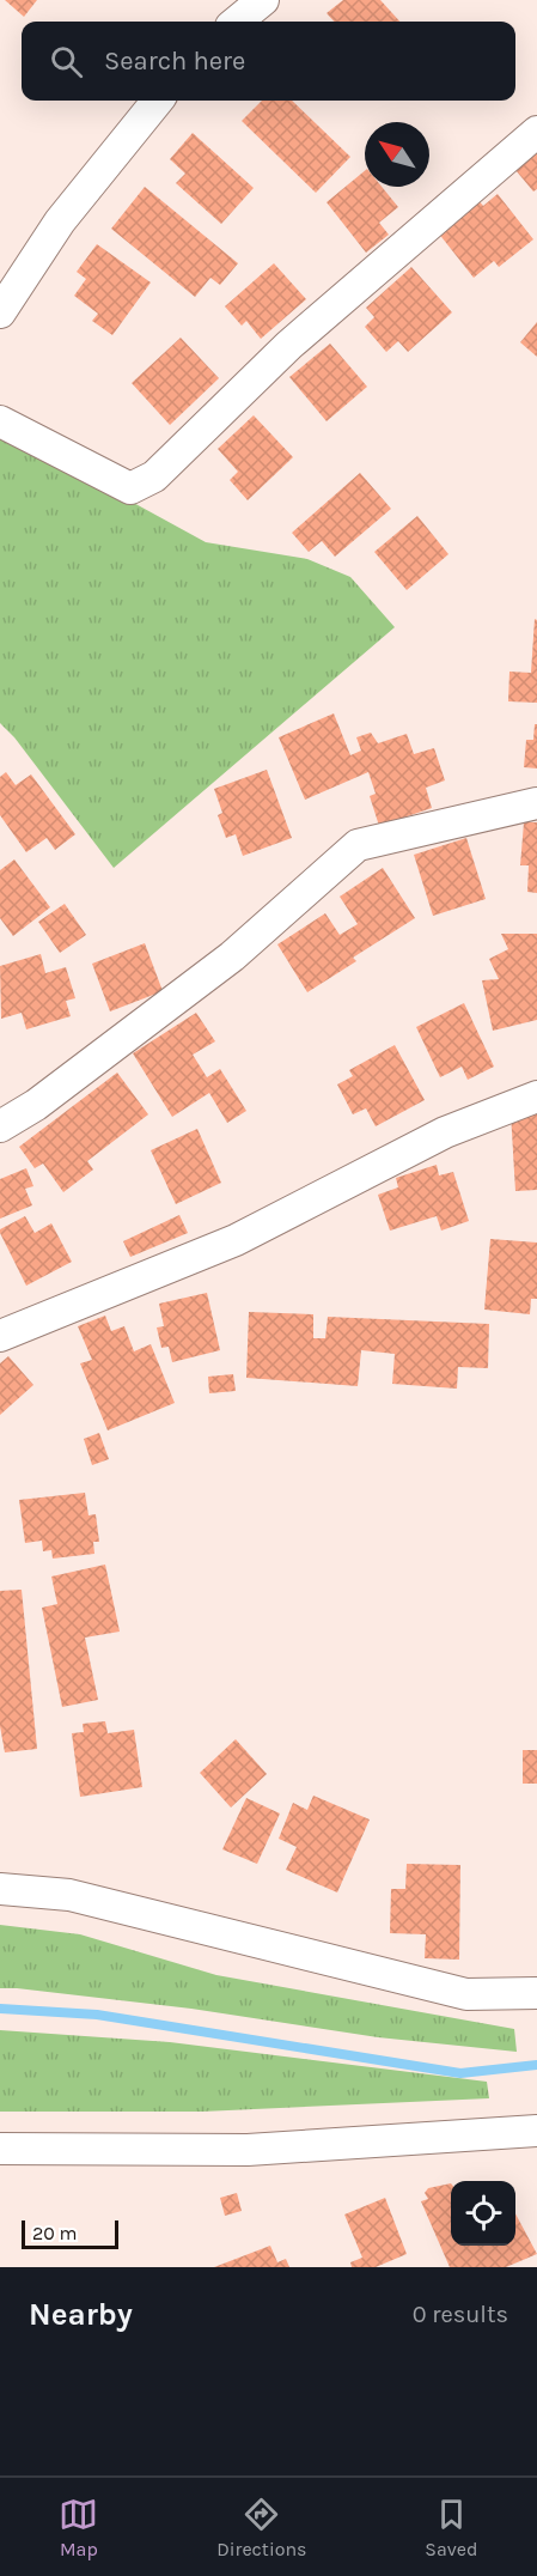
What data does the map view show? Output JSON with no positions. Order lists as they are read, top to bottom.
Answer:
{
  "scale_bar": "20 m",
  "north": "top left",
  "page": {
    "search": "Search here",
    "scale": "20 m",
    "heading": ["Nearby", "0 results"],
    "nav": ["Map", "Directions", "Saved"]
  }
}
